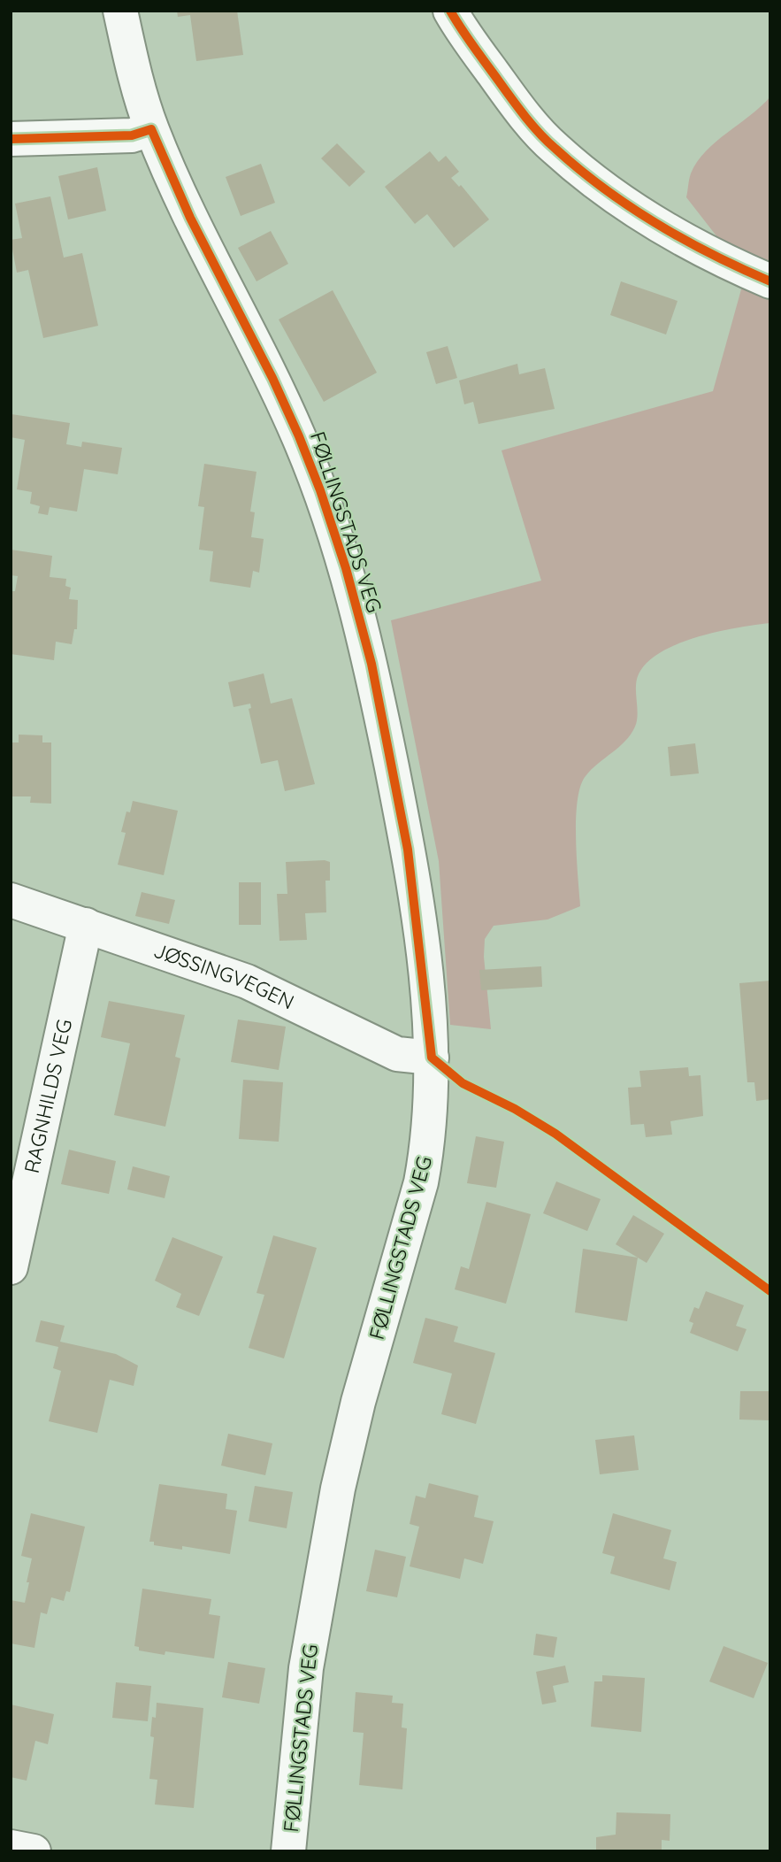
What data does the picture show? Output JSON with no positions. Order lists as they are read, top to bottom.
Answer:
{
  "streets": {
    "street": ["FØLLINGSTADS VEG", "JØSSINGVEGEN", "RAGNHILDS VEG"]
  },
  "crossings": [
    ["FØLLINGSTADS VEG", "JØSSINGVEGEN"],
    ["JØSSINGVEGEN", "RAGNHILDS VEG"]
  ]
}
